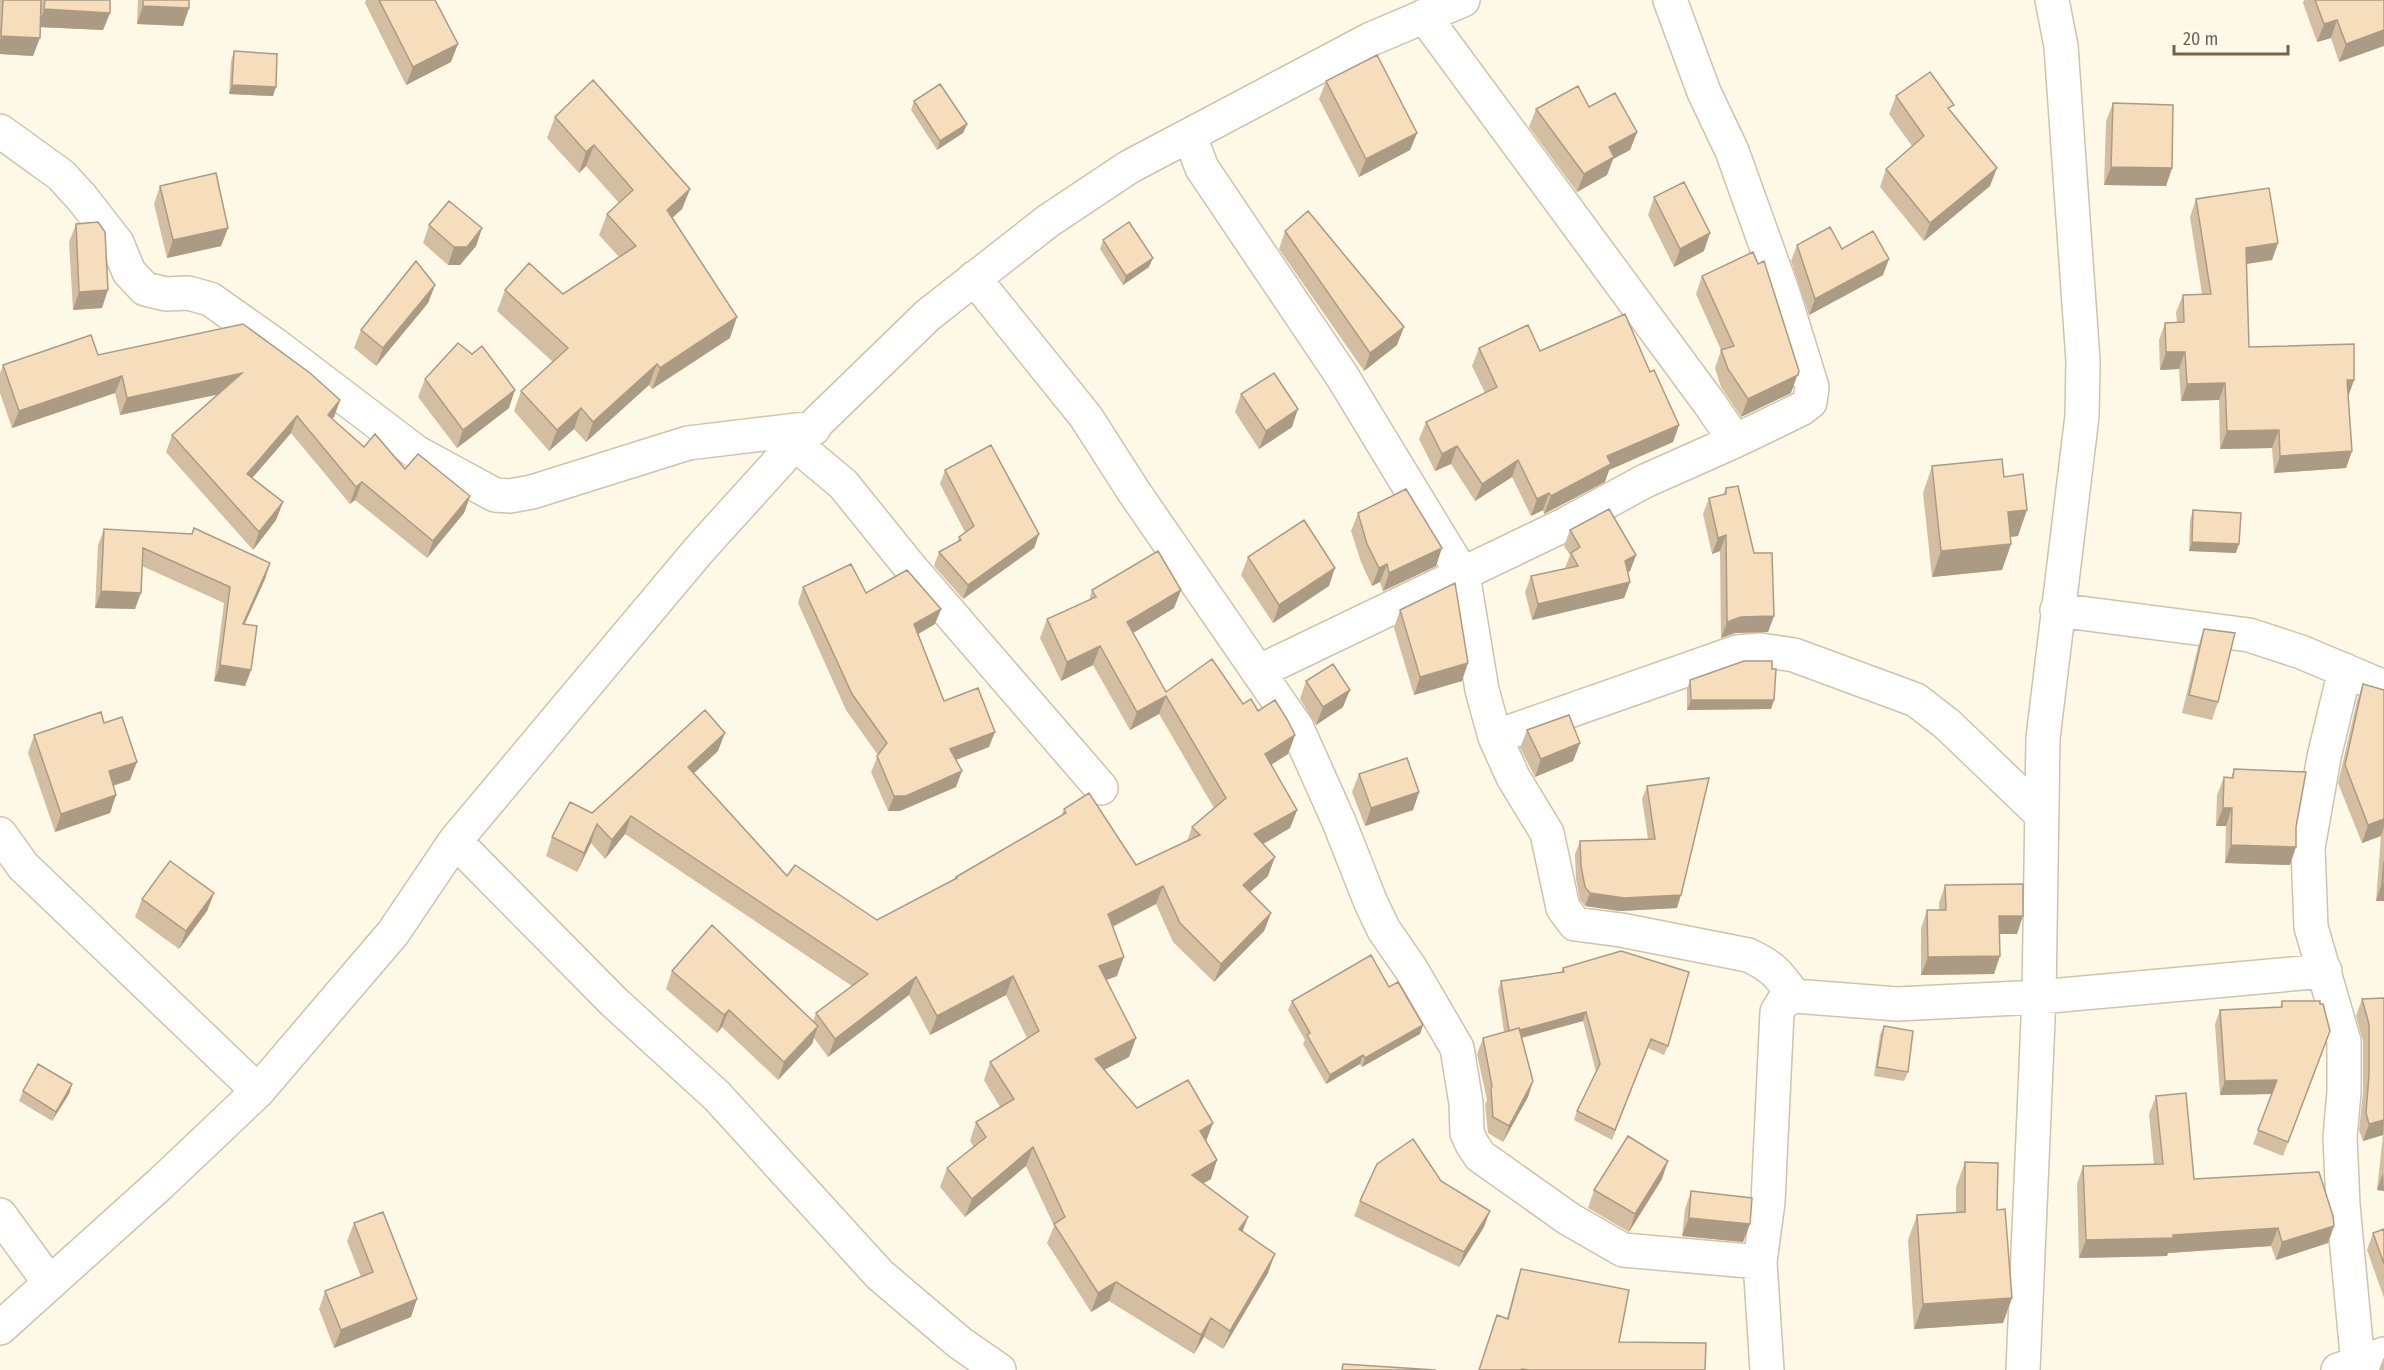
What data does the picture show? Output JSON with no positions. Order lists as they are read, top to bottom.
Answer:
{
  "scale_bar": "20 m"
}
